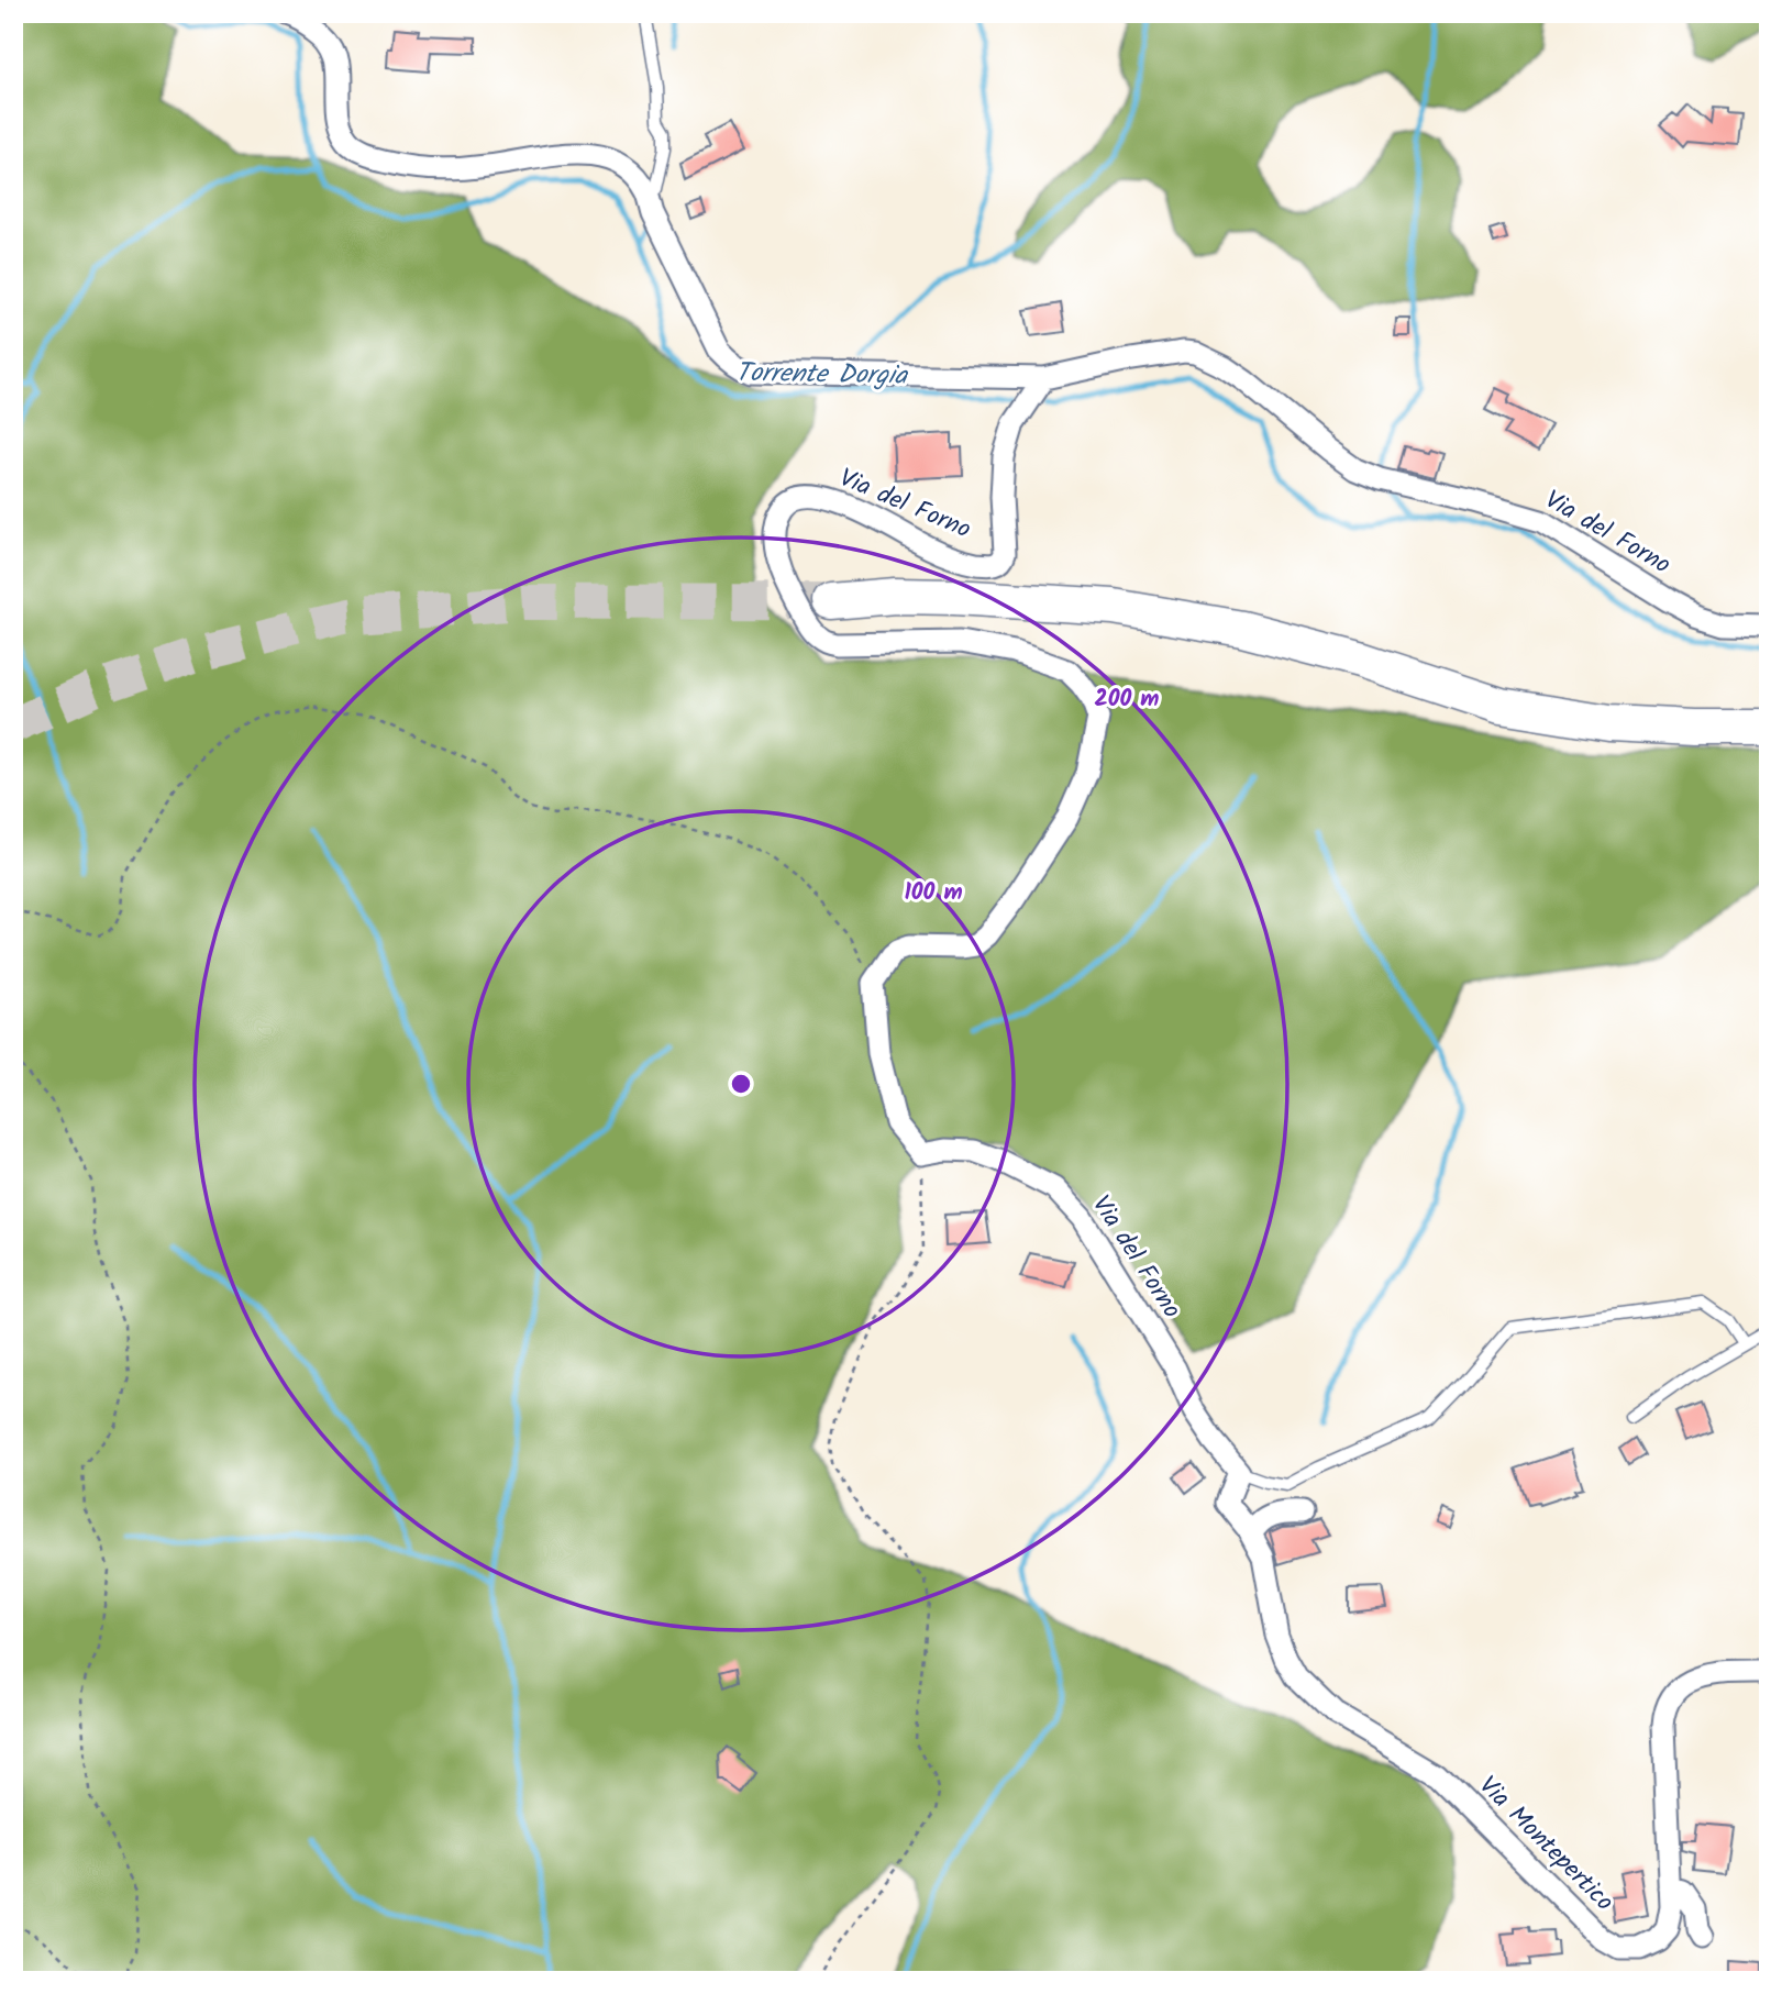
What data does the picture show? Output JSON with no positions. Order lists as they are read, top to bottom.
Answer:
{
  "streets": {
    "street": ["Via del Forno", "Via Montepertico"]
  },
  "crossings": [
    ["Via del Forno", "Via Montepertico"]
  ],
  "water": ["Torrente Dorgia"],
  "rings": ["200 m", "100 m"]
}
